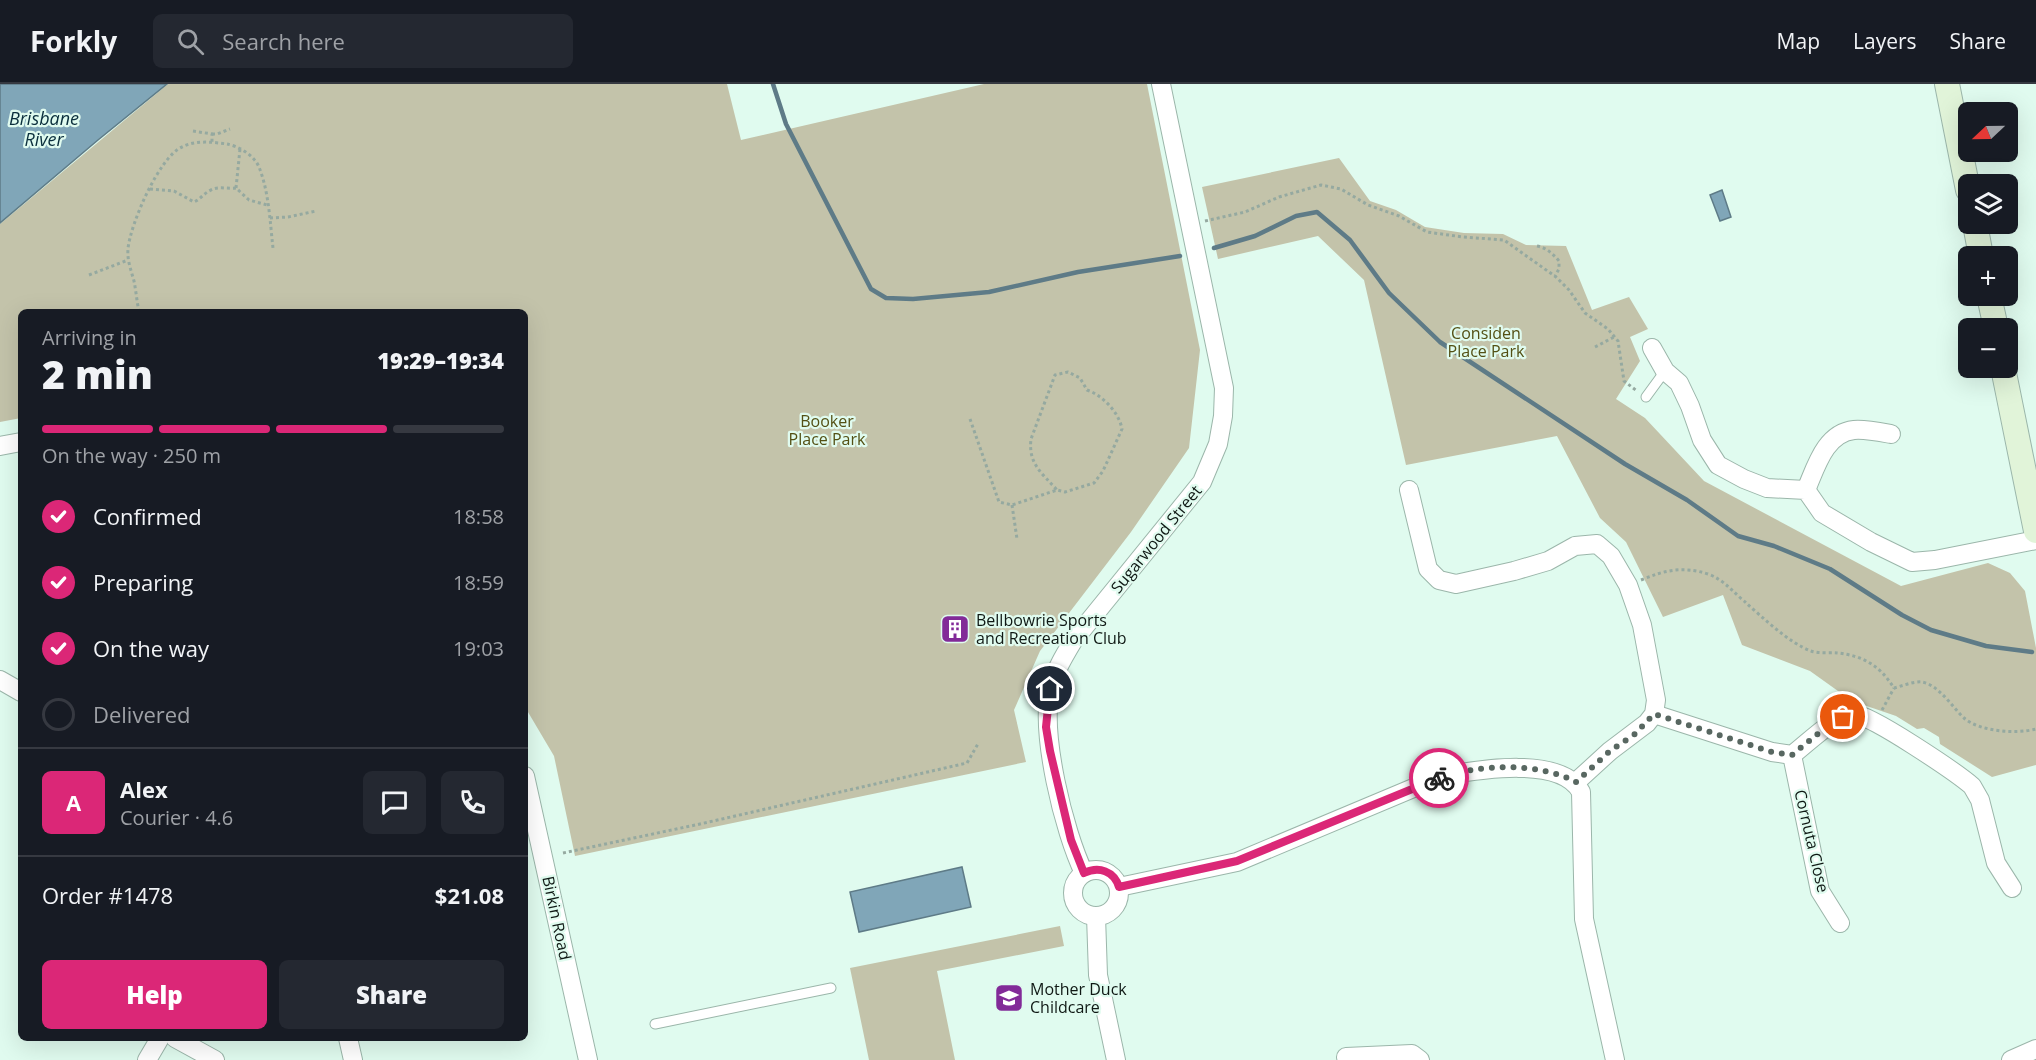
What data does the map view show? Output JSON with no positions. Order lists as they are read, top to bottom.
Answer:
{
  "streets": {
    "street": ["Sugarwood Street", "Cornuta Close", "Birkin Road"]
  },
  "water": ["Brisbane River"],
  "parks": ["Considen Place Park", "Booker Place Park"],
  "places": {
    "building": ["Bellbowrie Sports and Recreation Club"],
    "school or university": ["Mother Duck Childcare"]
  },
  "north": "left",
  "page": {
    "header": "Forkly",
    "search": "Search here",
    "nav": ["Map", "Layers", "Share"],
    "map_buttons": ["+", "−"],
    "heading": ["2 min", "Arriving in", "19:29–19:34"],
    "panel": [
      "Alex",
      "Courier · 4.6",
      "Order #1478",
      "$21.08"
    ],
    "bar": "On the way · 250 m",
    "list": [
      ["Confirmed", "18:58"],
      ["Preparing", "18:59"],
      ["On the way", "19:03"],
      "Delivered"
    ],
    "round": "A",
    "buttons": ["Help", "Share"]
  }
}
